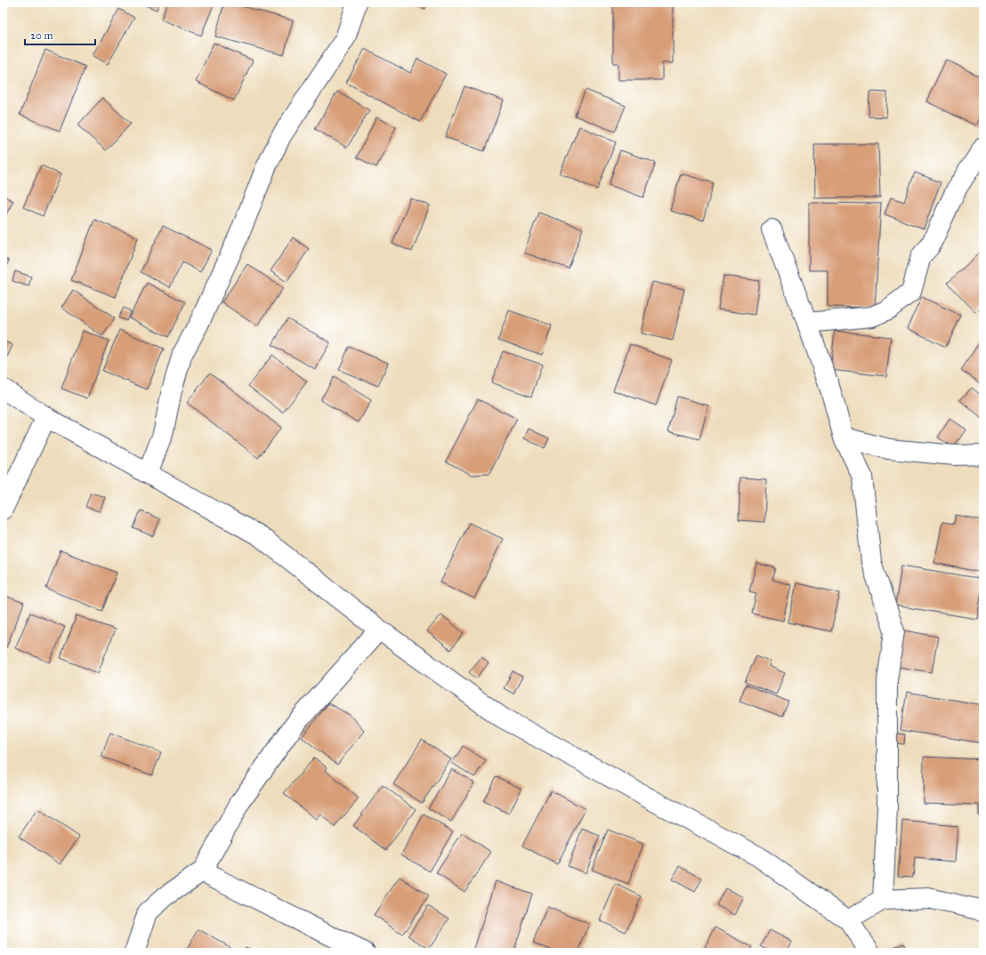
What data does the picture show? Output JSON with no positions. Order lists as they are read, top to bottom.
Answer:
{
  "scale_bar": "20 m"
}
